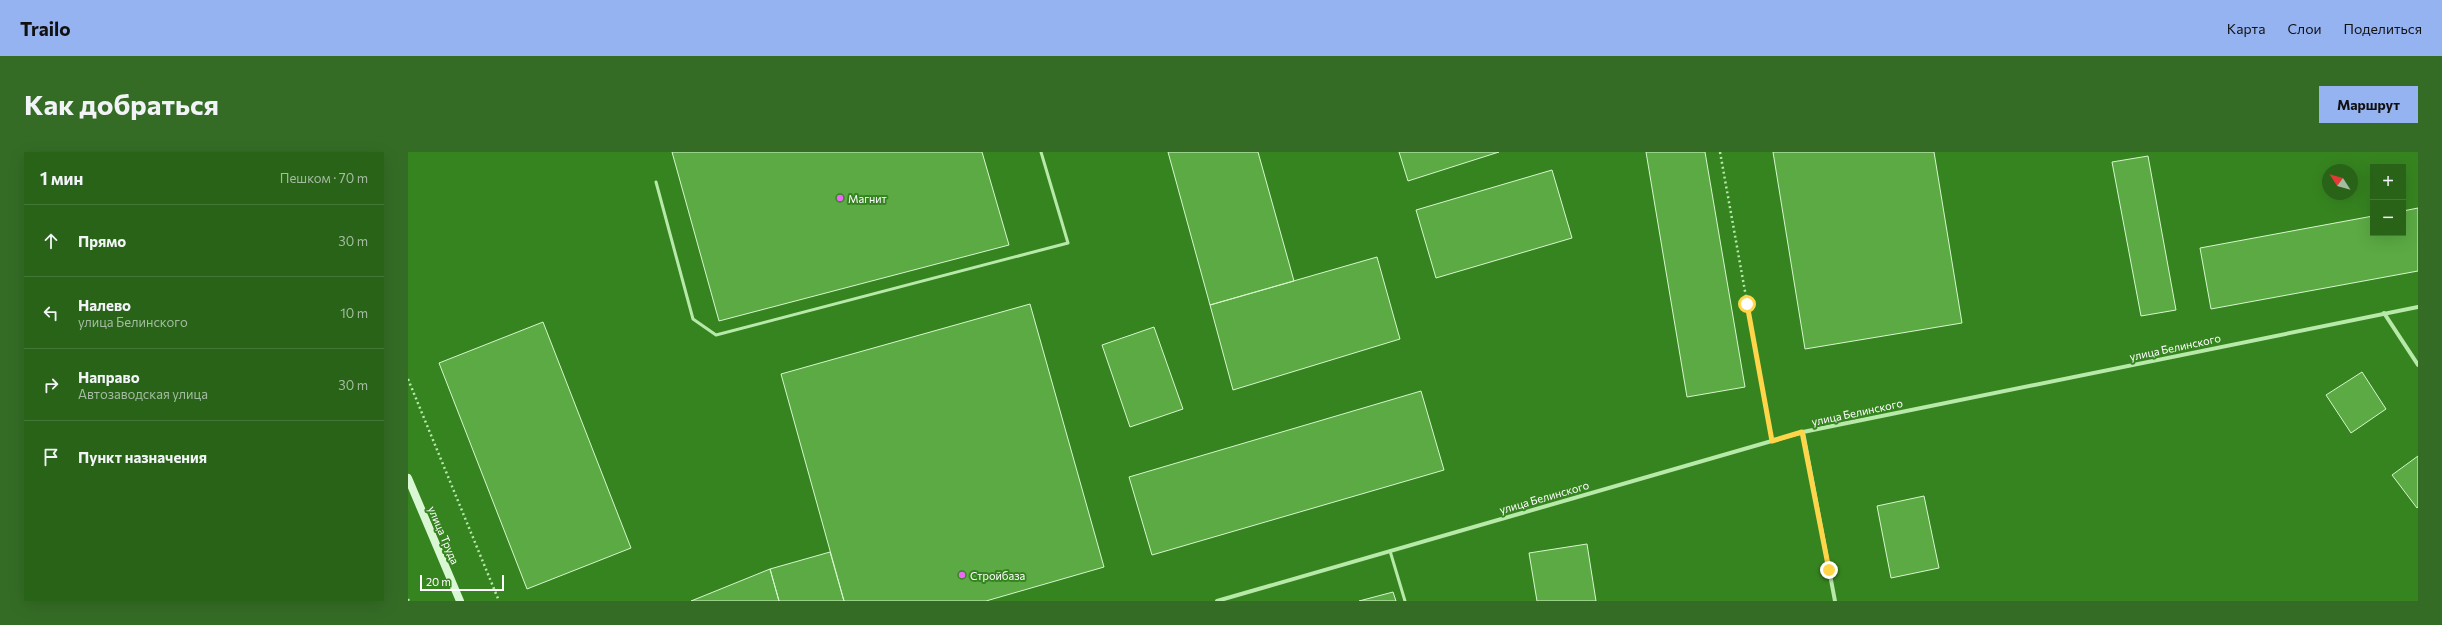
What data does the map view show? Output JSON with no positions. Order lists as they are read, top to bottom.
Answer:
{
  "streets": {
    "main road": ["улица Труда"],
    "street": ["улица Белинского"]
  },
  "places": ["Магнит", "Стройбаза"],
  "scale_bar": "20 m",
  "north": "top left",
  "page": {
    "header": "Trailo",
    "nav": ["Карта", "Слои", "Поделиться"],
    "buttons": "Маршрут",
    "title": "Как добраться",
    "heading": ["1 мин", "Пешком · 70 m"],
    "map_buttons": ["+", "−"],
    "list": [
      ["Прямо", "30 m"],
      ["Налево", "улица Белинского", "10 m"],
      ["Направо", "Автозаводская улица", "30 m"],
      "Пункт назначения"
    ],
    "scale": "20 m"
  }
}
